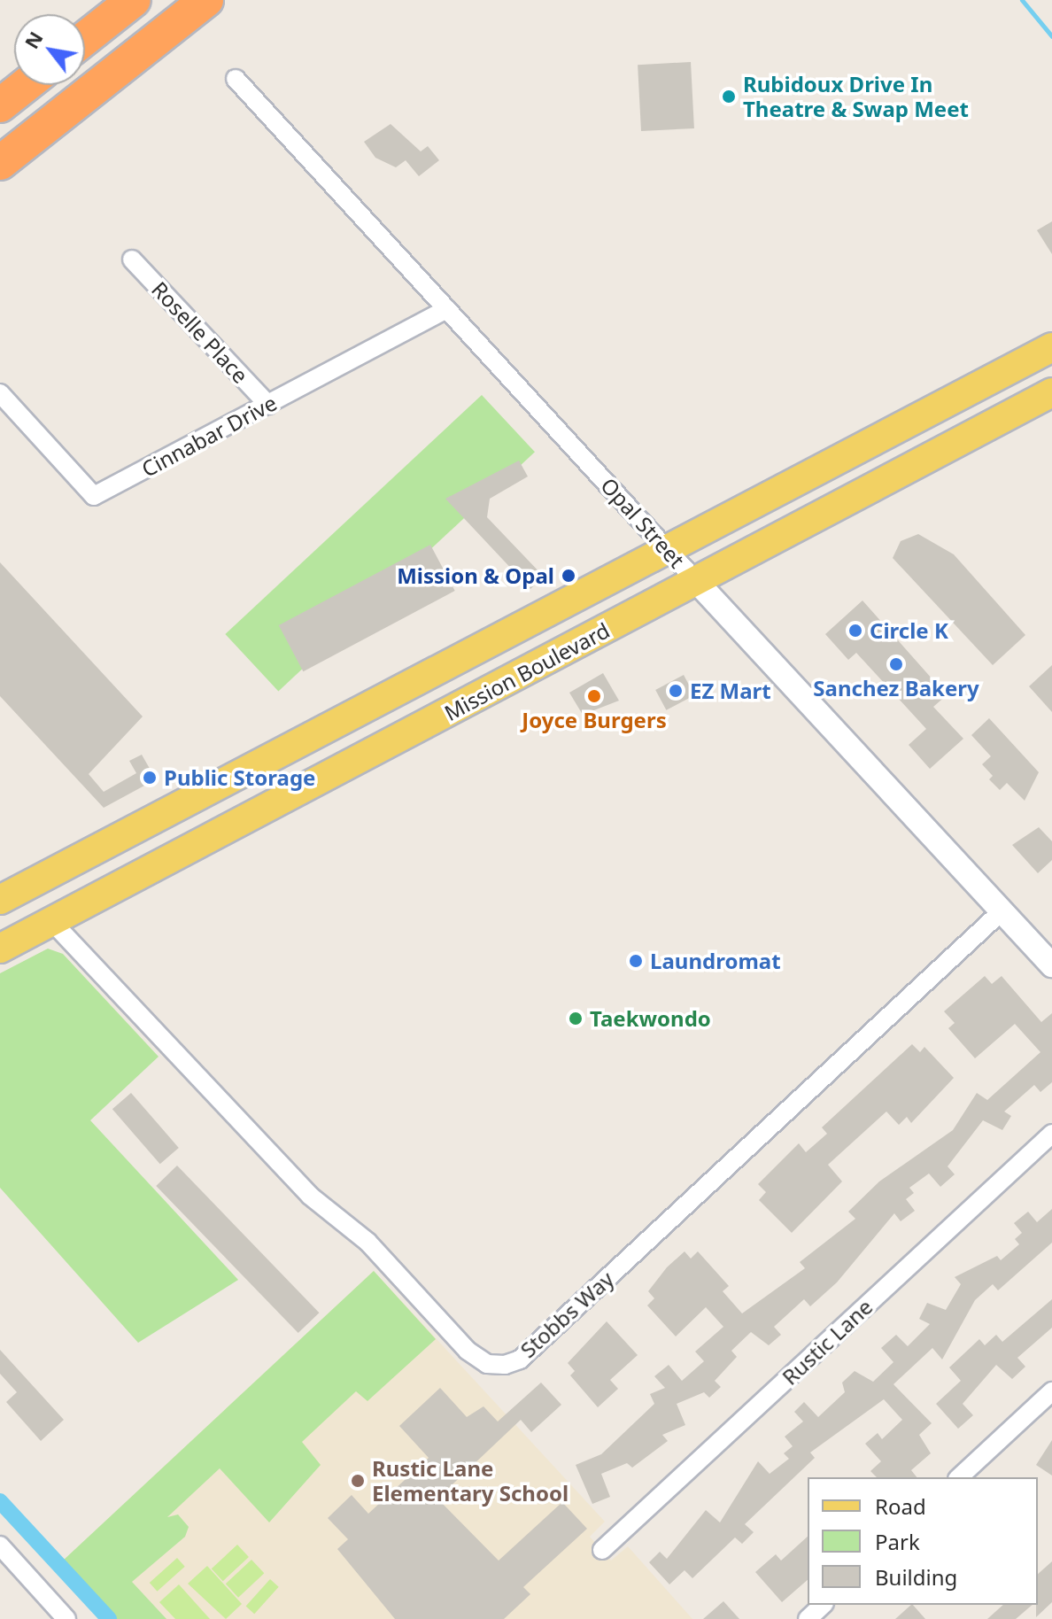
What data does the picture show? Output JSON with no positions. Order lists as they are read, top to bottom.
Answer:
{
  "streets": {
    "main road": ["Mission Boulevard"],
    "street": [
      "Roselle Place",
      "Cinnabar Drive",
      "Opal Street",
      "Stobbs Way",
      "Rustic Lane"
    ]
  },
  "crossings": [
    ["Roselle Place", "Cinnabar Drive"],
    ["Cinnabar Drive", "Opal Street"],
    ["Opal Street", "Mission Boulevard"],
    ["Opal Street", "Stobbs Way"],
    ["Mission Boulevard", "Stobbs Way"]
  ],
  "places": [
    "Rubidoux Drive In Theatre & Swap Meet",
    "Mission & Opal",
    "Circle K",
    "Sanchez Bakery",
    "EZ Mart",
    "Joyce Burgers",
    "Public Storage",
    "Laundromat",
    "Taekwondo",
    "Rustic Lane Elementary School"
  ],
  "legend": ["Road", "Park", "Building"],
  "north": "top left"
}
